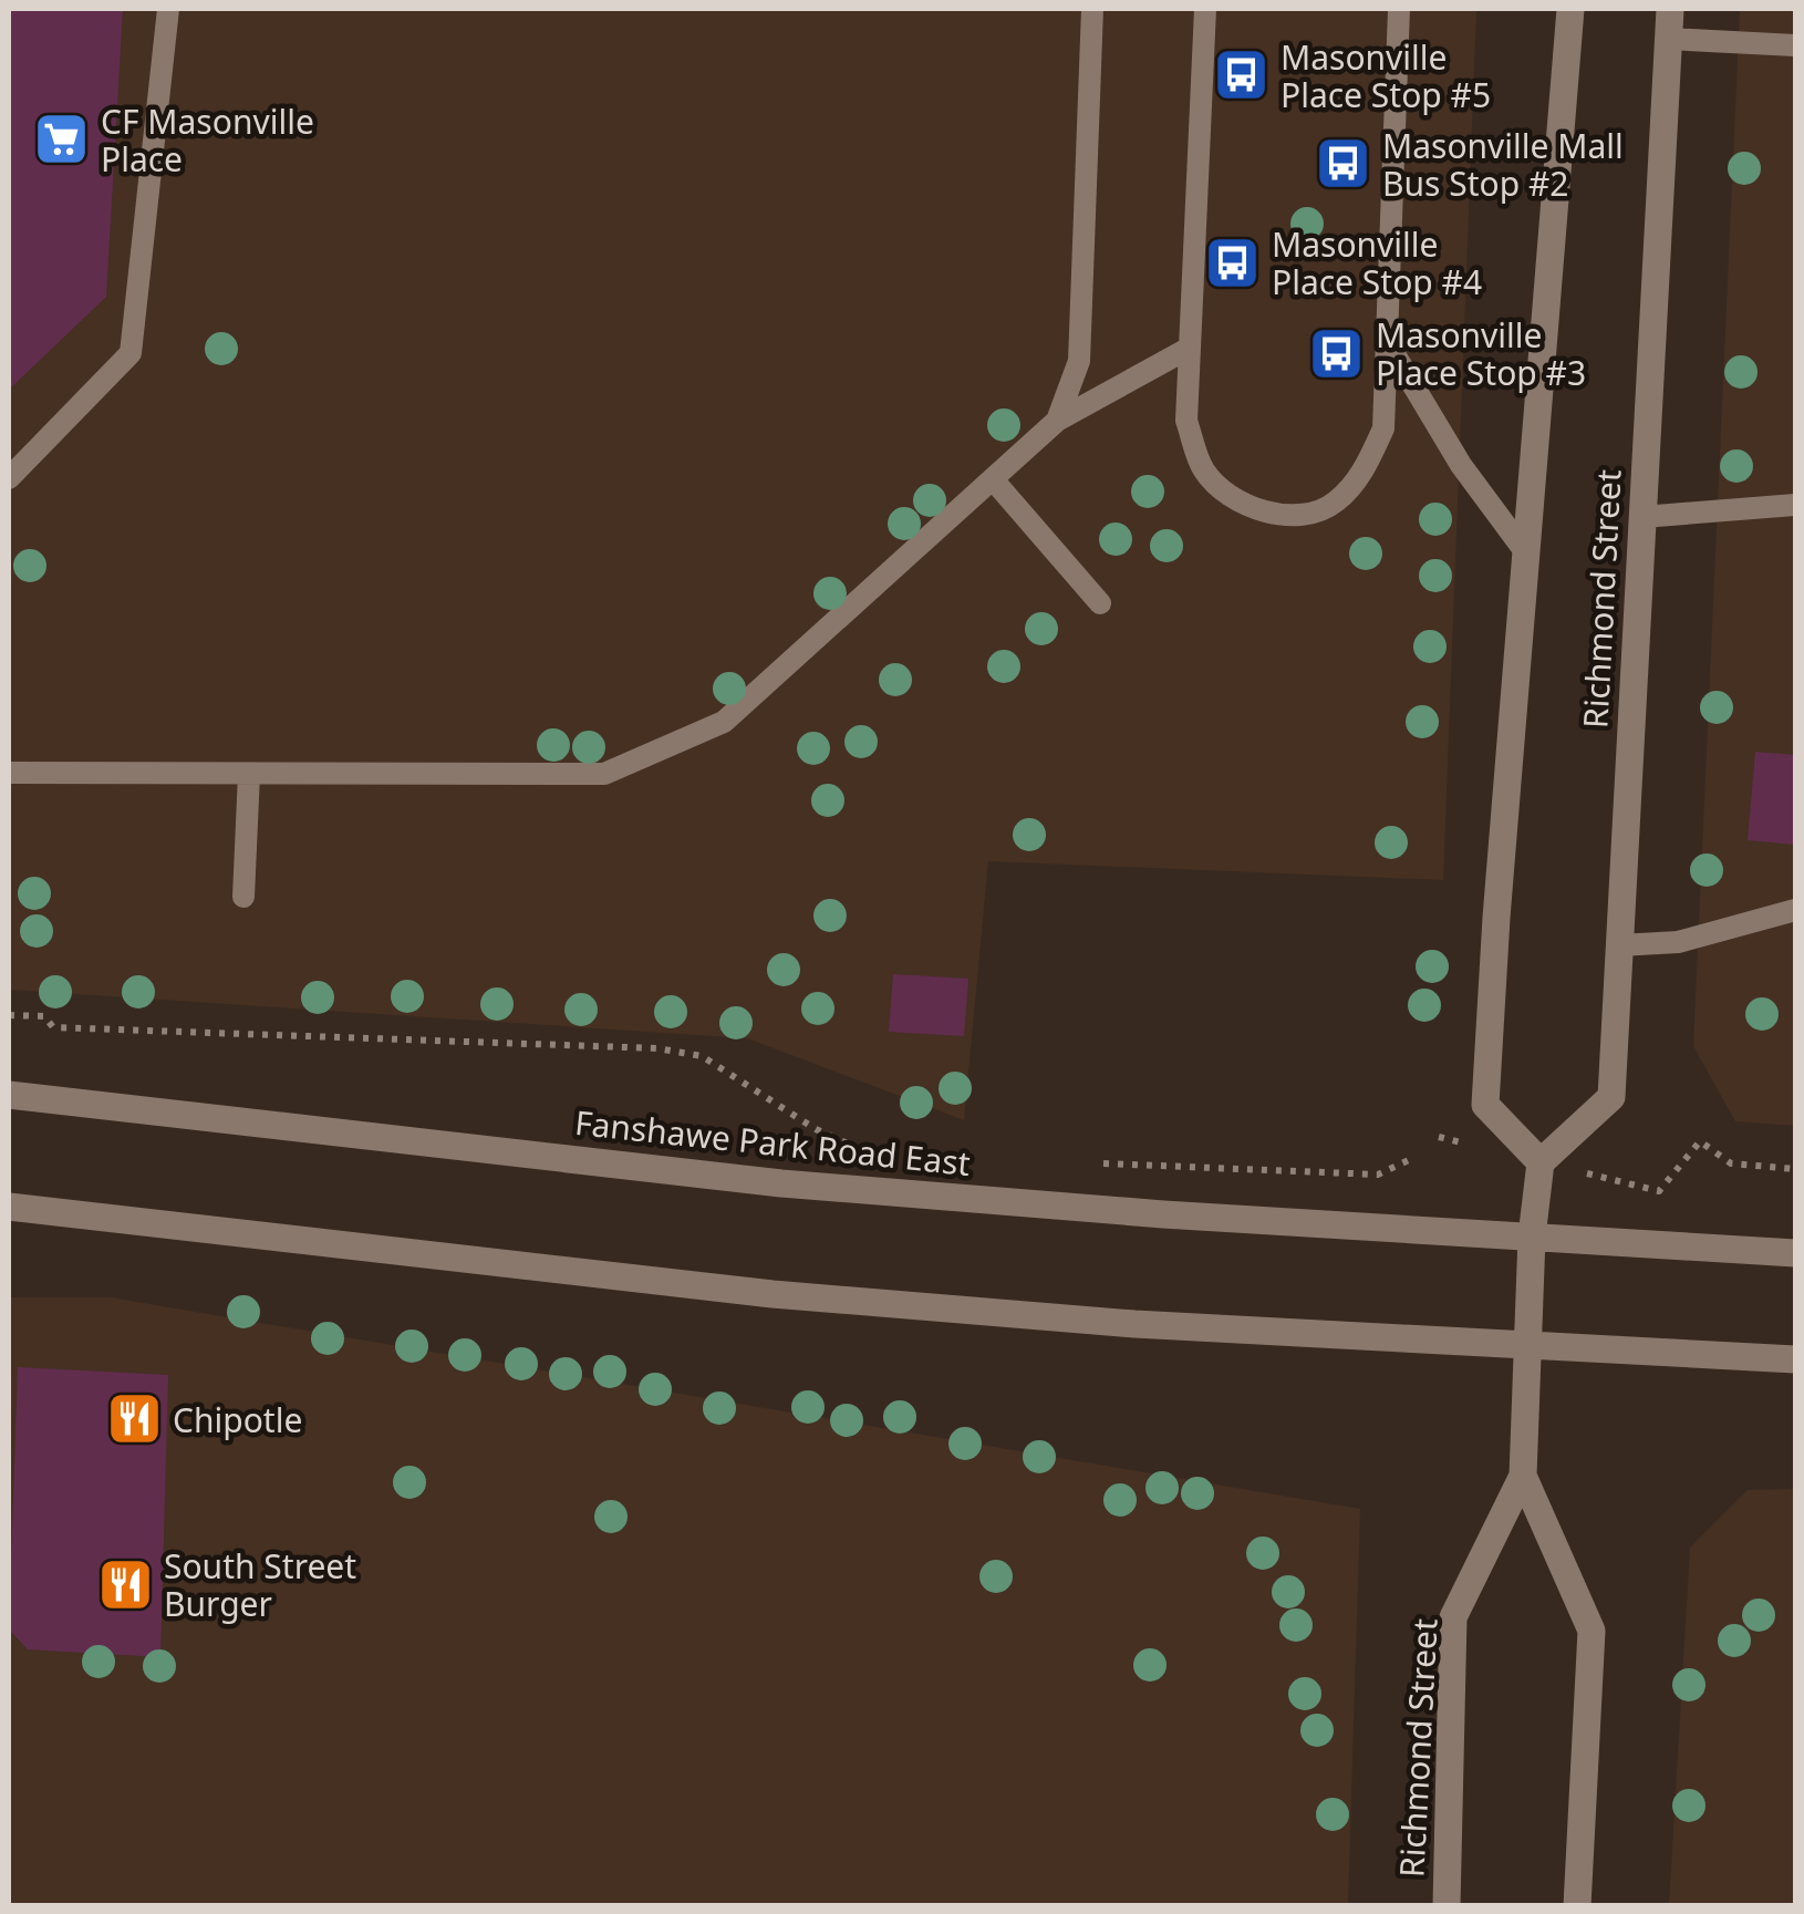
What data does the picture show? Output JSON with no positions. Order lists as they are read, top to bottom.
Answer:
{
  "streets": {
    "main road": ["Richmond Street", "Fanshawe Park Road East"]
  },
  "crossings": [
    ["Richmond Street", "Fanshawe Park Road East"]
  ],
  "places": {
    "bus stop": [
      "Masonville Place Stop #5",
      "Masonville Mall Bus Stop #2",
      "Masonville Place Stop #4",
      "Masonville Place Stop #3"
    ],
    "supermarket": ["CF Masonville Place"],
    "restaurant": ["Chipotle", "South Street Burger"]
  }
}
